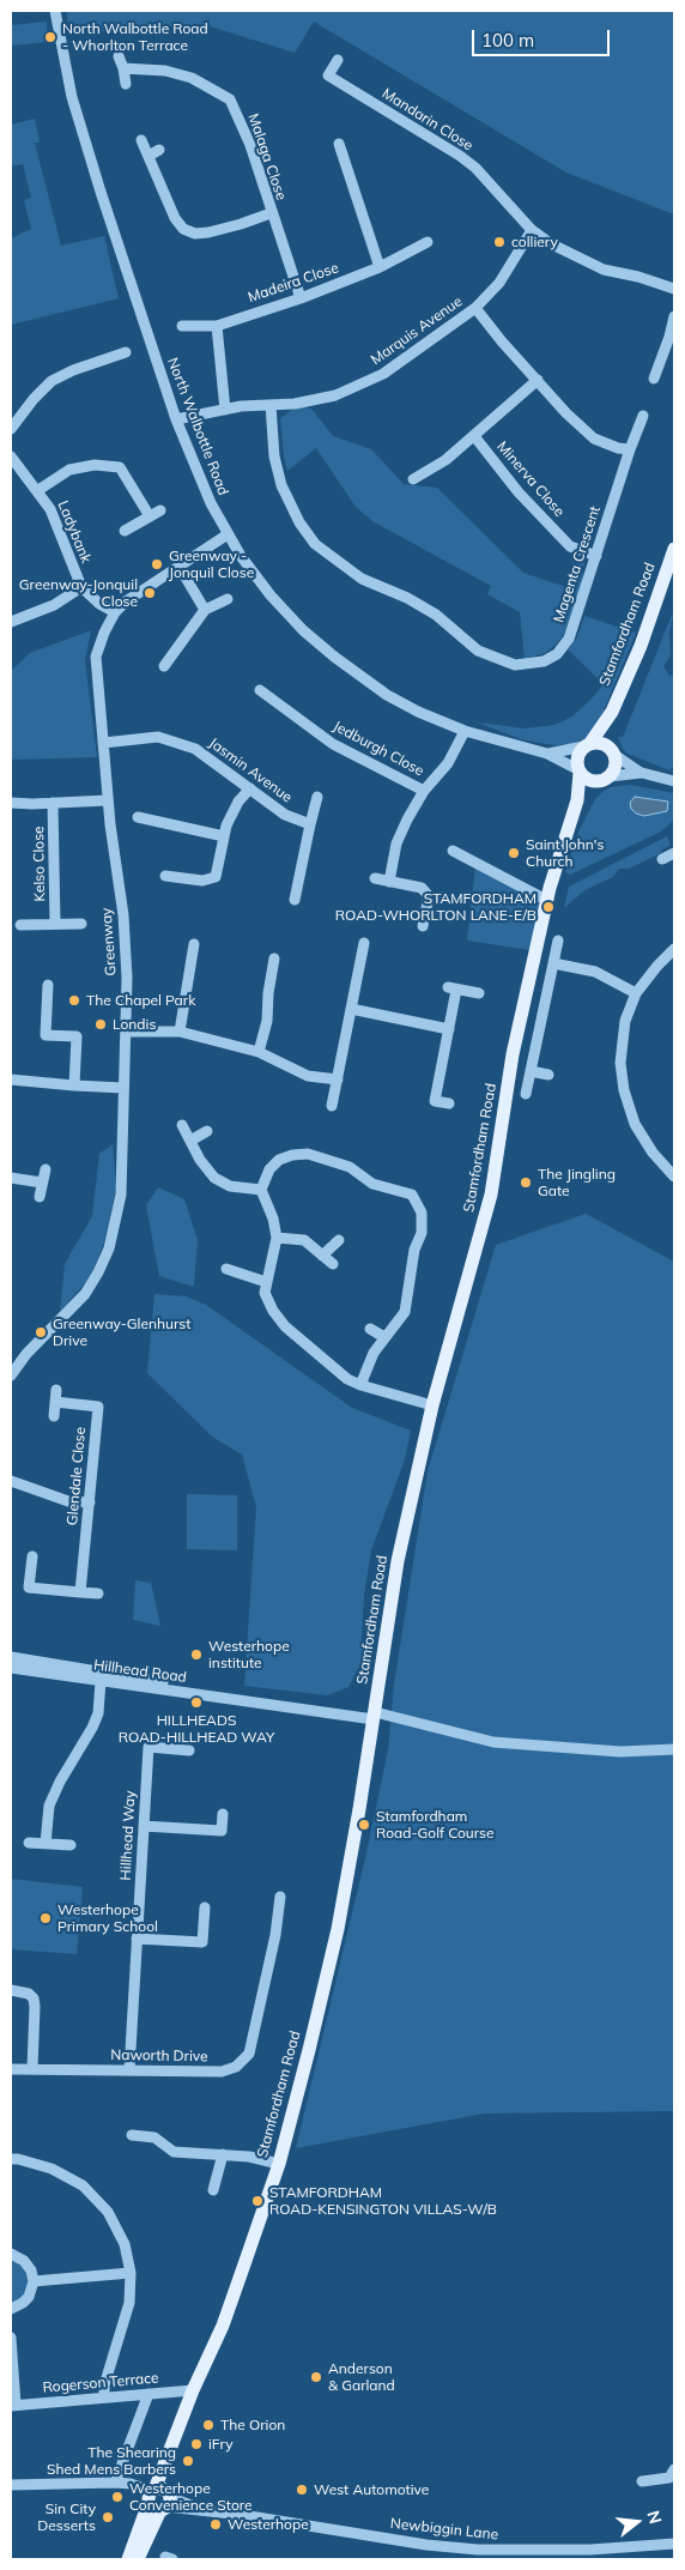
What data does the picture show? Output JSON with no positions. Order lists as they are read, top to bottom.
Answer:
{
  "streets": {
    "main road": ["Stamfordham Road"],
    "street": [
      "Mandarin Close",
      "Malaga Close",
      "Madeira Close",
      "Marquis Avenue",
      "North Walbottle Road",
      "Minerva Close",
      "Ladybank",
      "Magenta Crescent",
      "Jedburgh Close",
      "Jasmin Avenue",
      "Kelso Close",
      "Greenway",
      "Glendale Close",
      "Hillhead Road",
      "Hillhead Way",
      "Naworth Drive",
      "Rogerson Terrace",
      "Newbiggin Lane"
    ]
  },
  "crossings": [
    ["Mandarin Close", "Marquis Avenue"],
    ["Malaga Close", "Madeira Close"],
    ["Marquis Avenue", "North Walbottle Road"],
    ["Marquis Avenue", "Magenta Crescent"],
    ["North Walbottle Road", "Stamfordham Road"],
    ["North Walbottle Road", "Jedburgh Close"],
    ["North Walbottle Road", "Greenway"],
    ["Minerva Close", "Magenta Crescent"],
    ["Ladybank", "Greenway"],
    ["Stamfordham Road", "Hillhead Road"],
    ["Stamfordham Road", "Rogerson Terrace"],
    ["Stamfordham Road", "Newbiggin Lane"],
    ["Jasmin Avenue", "Greenway"],
    ["Hillhead Way", "Naworth Drive"]
  ],
  "places": [
    "North Walbottle Road - Whorlton Terrace",
    "colliery",
    "Greenway - Jonquil Close",
    "Greenway-Jonquil Close",
    "Saint John's Church",
    "STAMFORDHAM ROAD-WHORLTON LANE-E/B",
    "The Chapel Park",
    "Londis",
    "The Jingling Gate",
    "Greenway-Glenhurst Drive",
    "Westerhope institute",
    "HILLHEADS ROAD-HILLHEAD WAY",
    "Stamfordham Road-Golf Course",
    "Westerhope Primary School",
    "STAMFORDHAM ROAD-KENSINGTON VILLAS-W/B",
    "Anderson & Garland",
    "The Orion",
    "iFry",
    "The Shearing Shed Mens Barbers",
    "West Automotive",
    "Westerhope Convenience Store",
    "Sin City Desserts",
    "Westerhope"
  ],
  "scale_bar": "100 m",
  "north": "right"
}
